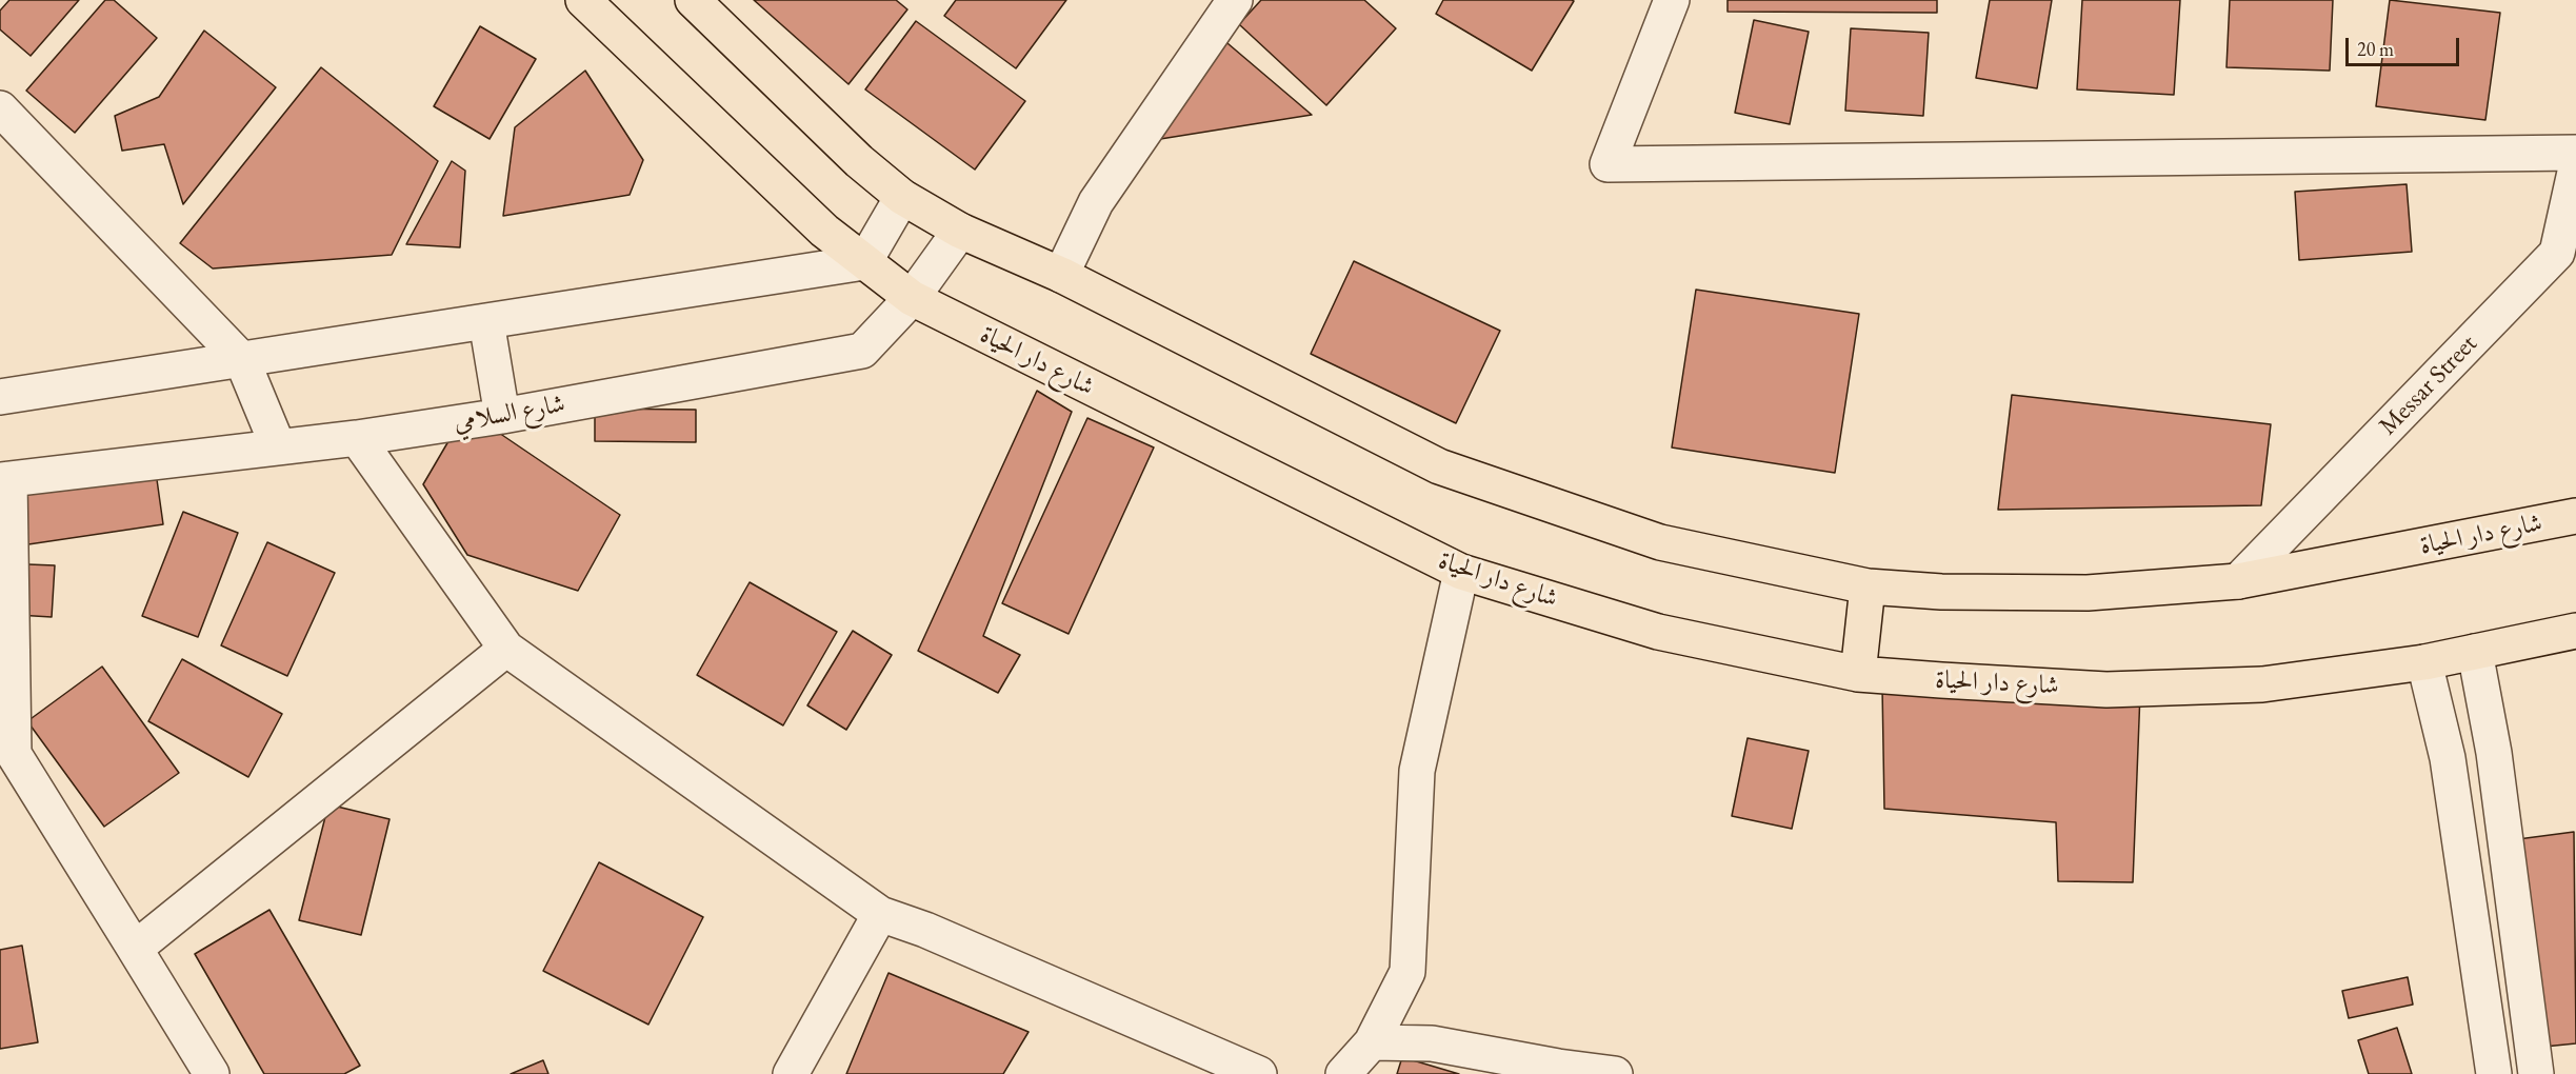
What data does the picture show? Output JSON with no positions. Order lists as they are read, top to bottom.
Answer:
{
  "streets": {
    "main road": ["شارع دار الحياة"],
    "street": ["Messar Street", "شارع السلامي"]
  },
  "crossings": [
    ["شارع دار الحياة", "Messar Street"],
    ["شارع دار الحياة", "شارع السلامي"]
  ],
  "scale_bar": "20 m"
}
